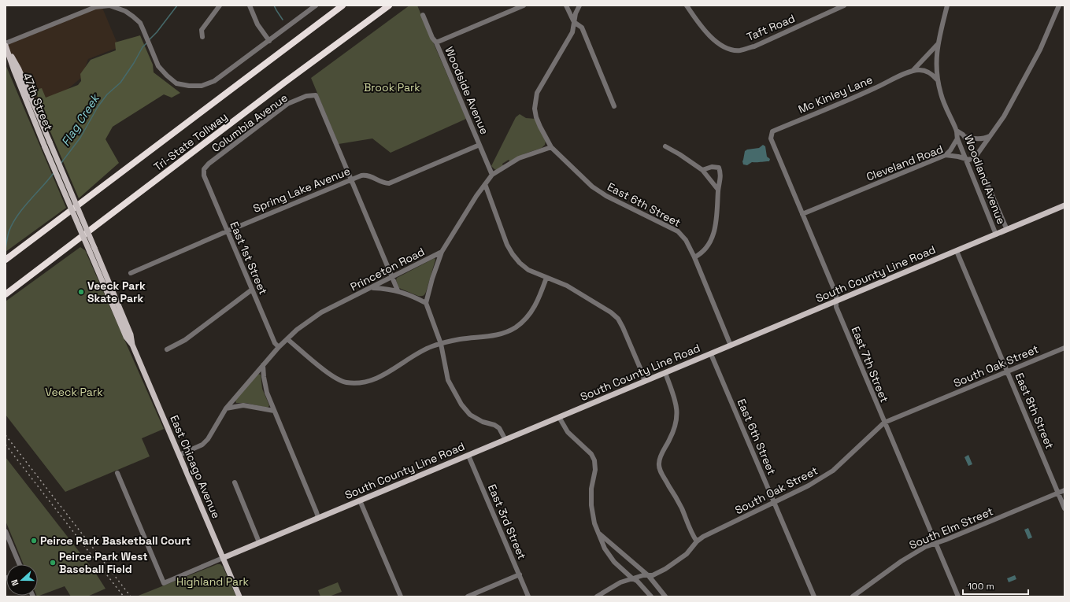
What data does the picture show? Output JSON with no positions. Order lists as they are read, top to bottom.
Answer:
{
  "streets": {
    "highway": ["Tri-State Tollway"],
    "main road": ["47th Street", "South County Line Road", "East Chicago Avenue"],
    "street": [
      "Taft Road",
      "Woodside Avenue",
      "Mc Kinley Lane",
      "Columbia Avenue",
      "Cleveland Road",
      "Woodland Avenue",
      "Spring Lake Avenue",
      "East 6th Street",
      "East 1st Street",
      "Princeton Road",
      "East 7th Street",
      "South Oak Street",
      "East 8th Street",
      "East 3rd Street",
      "South Elm Street"
    ]
  },
  "crossings": [
    ["Woodside Avenue", "Spring Lake Avenue"],
    ["Woodside Avenue", "Princeton Road"],
    ["Mc Kinley Lane", "Woodland Avenue"],
    ["Mc Kinley Lane", "East 7th Street"],
    ["47th Street", "East Chicago Avenue"],
    ["Columbia Avenue", "Spring Lake Avenue"],
    ["Columbia Avenue", "East 1st Street"],
    ["Cleveland Road", "Woodland Avenue"],
    ["Cleveland Road", "East 7th Street"],
    ["Woodland Avenue", "South County Line Road"],
    ["Spring Lake Avenue", "East 1st Street"],
    ["East 6th Street", "Princeton Road"],
    ["East 6th Street", "South County Line Road"],
    ["East 6th Street", "South Oak Street"],
    ["East 1st Street", "Princeton Road"],
    ["Princeton Road", "East Chicago Avenue"],
    ["South County Line Road", "East 7th Street"],
    ["South County Line Road", "East 8th Street"],
    ["South County Line Road", "East Chicago Avenue"],
    ["South County Line Road", "East 3rd Street"],
    ["East 7th Street", "South Oak Street"],
    ["East 7th Street", "South Elm Street"],
    ["South Oak Street", "East 8th Street"],
    ["East 8th Street", "South Elm Street"]
  ],
  "water": ["Flag Creek"],
  "parks": ["Brook Park", "Veeck Park", "Highland Park"],
  "places": ["Veeck Park Skate Park", "Peirce Park Basketball Court", "Peirce Park West Baseball Field"],
  "scale_bar": "100 m",
  "north": "left"
}
